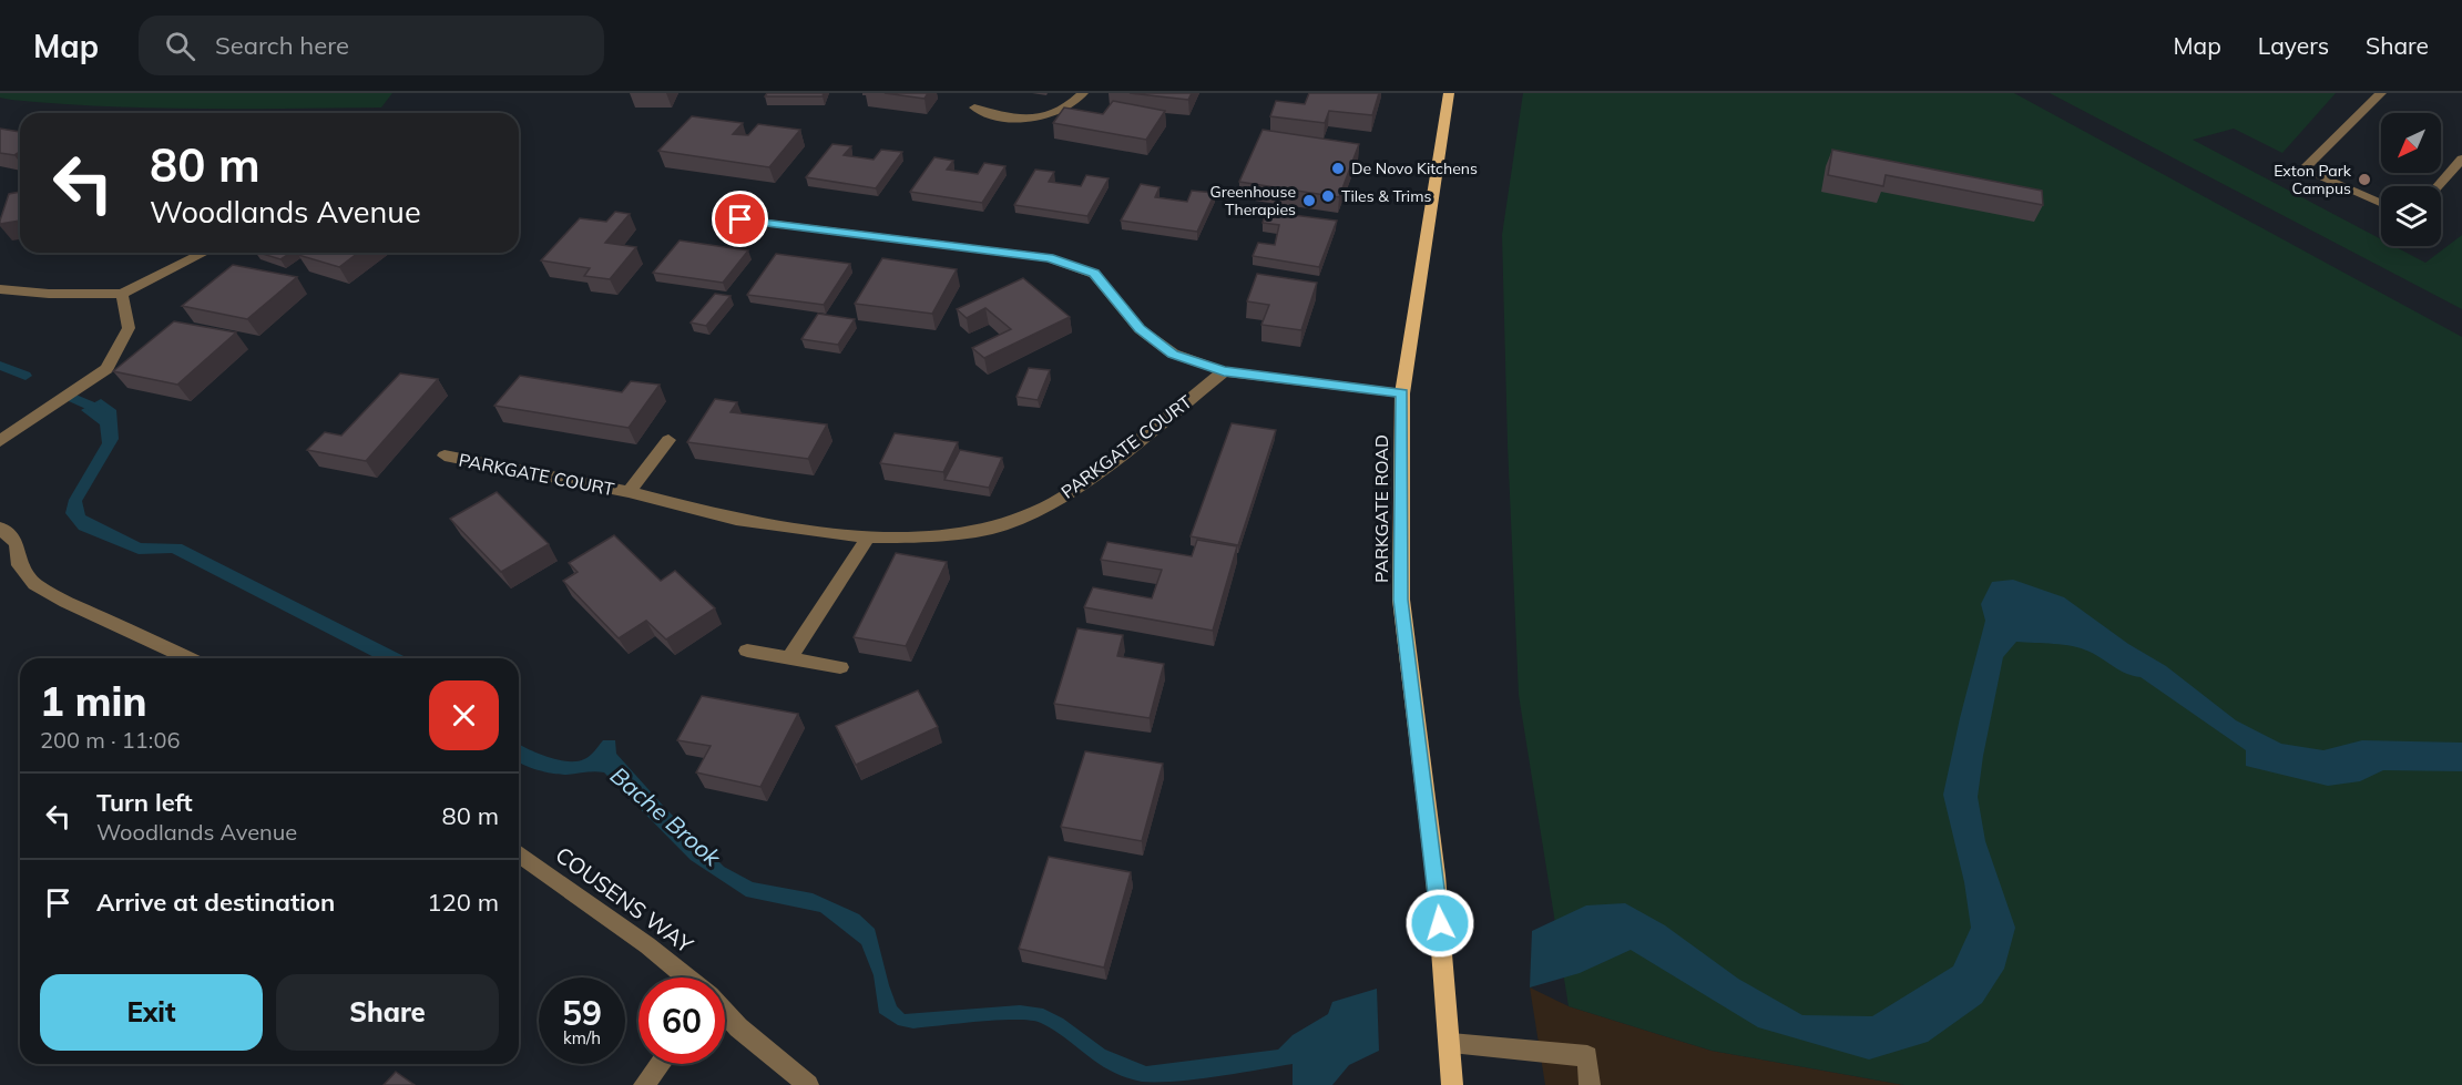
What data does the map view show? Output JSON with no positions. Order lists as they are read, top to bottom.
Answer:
{
  "streets": {
    "main road": ["PARKGATE ROAD"],
    "street": ["PARKGATE COURT", "COUSENS WAY"]
  },
  "water": ["Bache Brook"],
  "places": [
    "De Novo Kitchens",
    "Exton Park Campus",
    "Tiles & Trims",
    "Greenhouse Therapies"
  ],
  "north": "bottom left",
  "page": {
    "header": "Map",
    "search": "Search here",
    "nav": ["Map", "Layers", "Share"],
    "turn": ["80 m", "Woodlands Avenue"],
    "heading": ["1 min", "200 m · 11:06"],
    "list": [
      {
        "name": "Turn left",
        "note": "Woodlands Avenue",
        "value": "80 m"
      },
      {
        "name": "Arrive at destination",
        "value": "120 m"
      }
    ],
    "buttons": ["Exit", "Share"],
    "speed": "59 km/h",
    "limit": "60"
  }
}
